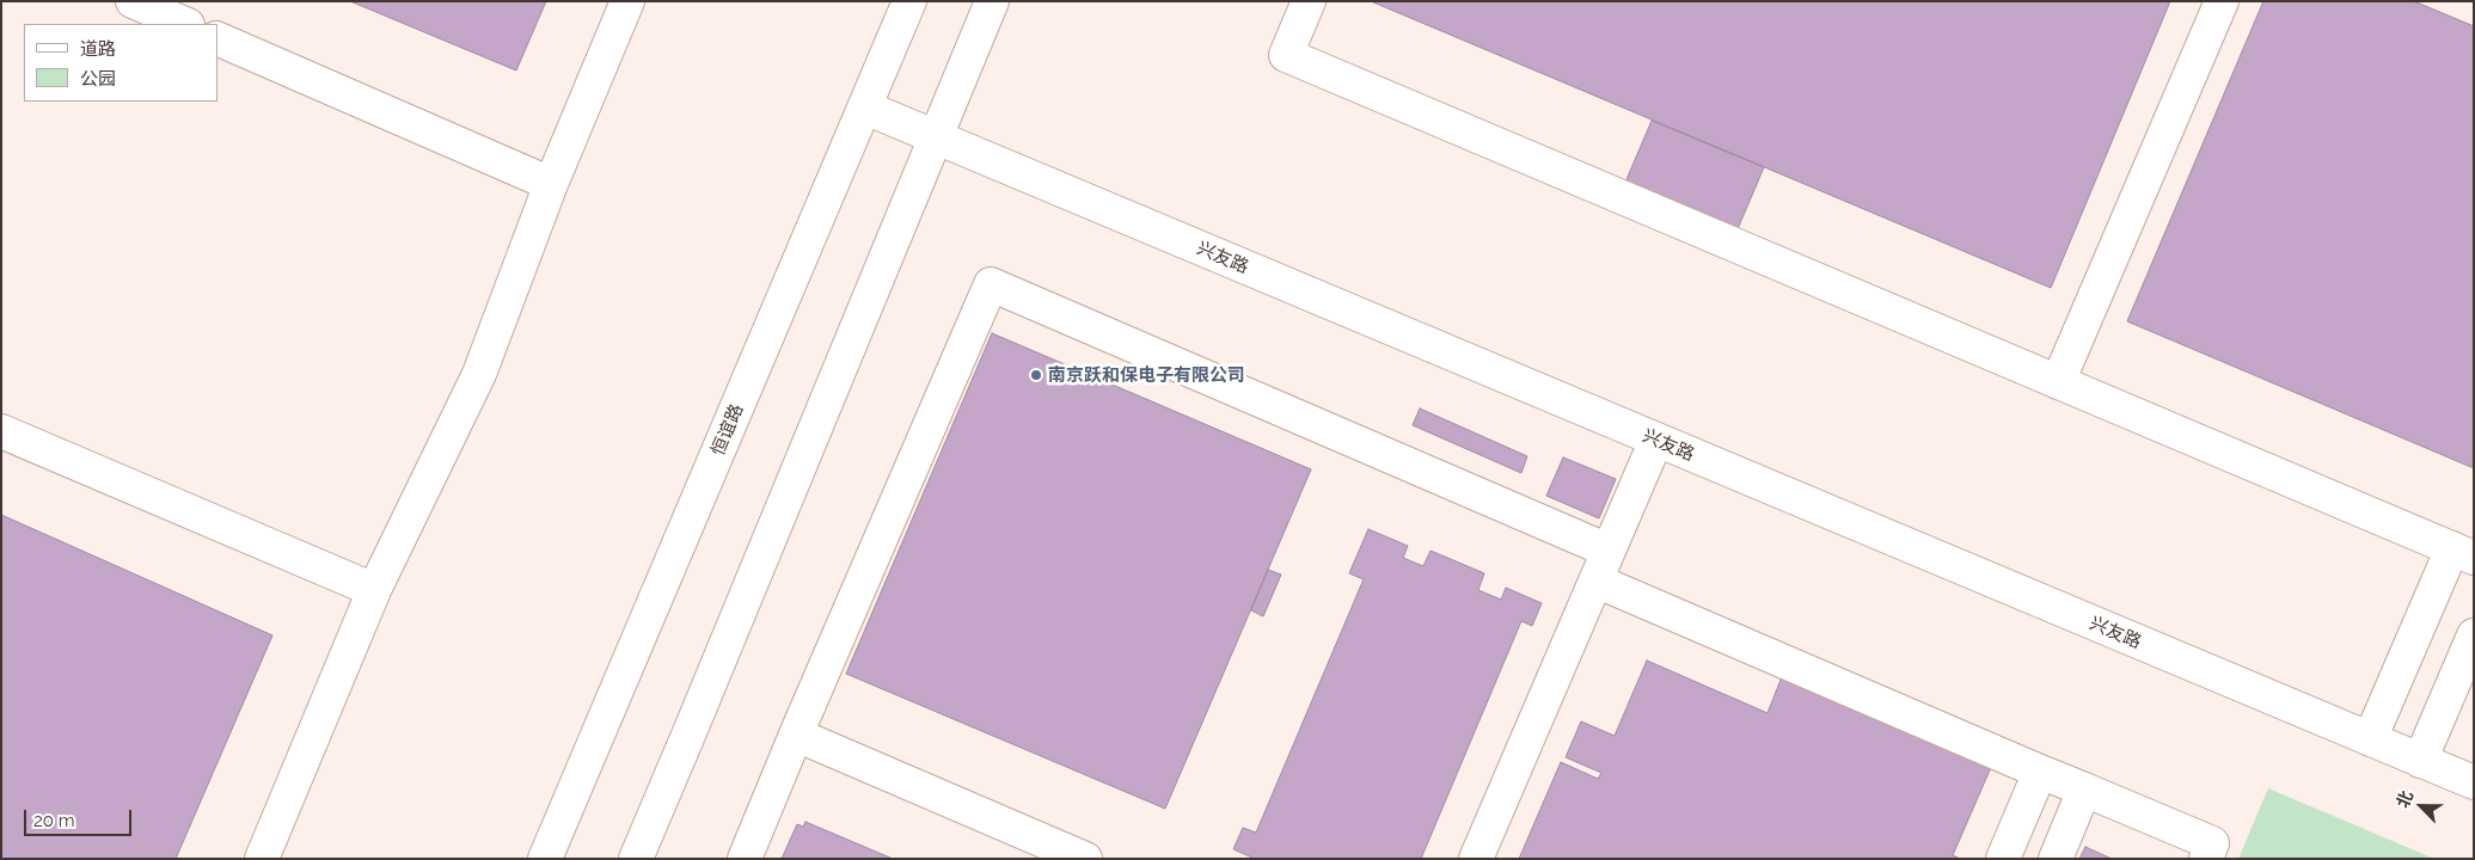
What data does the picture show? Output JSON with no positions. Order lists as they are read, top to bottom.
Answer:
{
  "streets": {
    "main road": ["兴友路", "恒谊路"]
  },
  "crossings": [
    ["兴友路", "恒谊路"]
  ],
  "places": ["南京跃和保电子有限公司"],
  "legend": ["道路", "公园"],
  "scale_bar": "20 m",
  "north": "top left"
}
